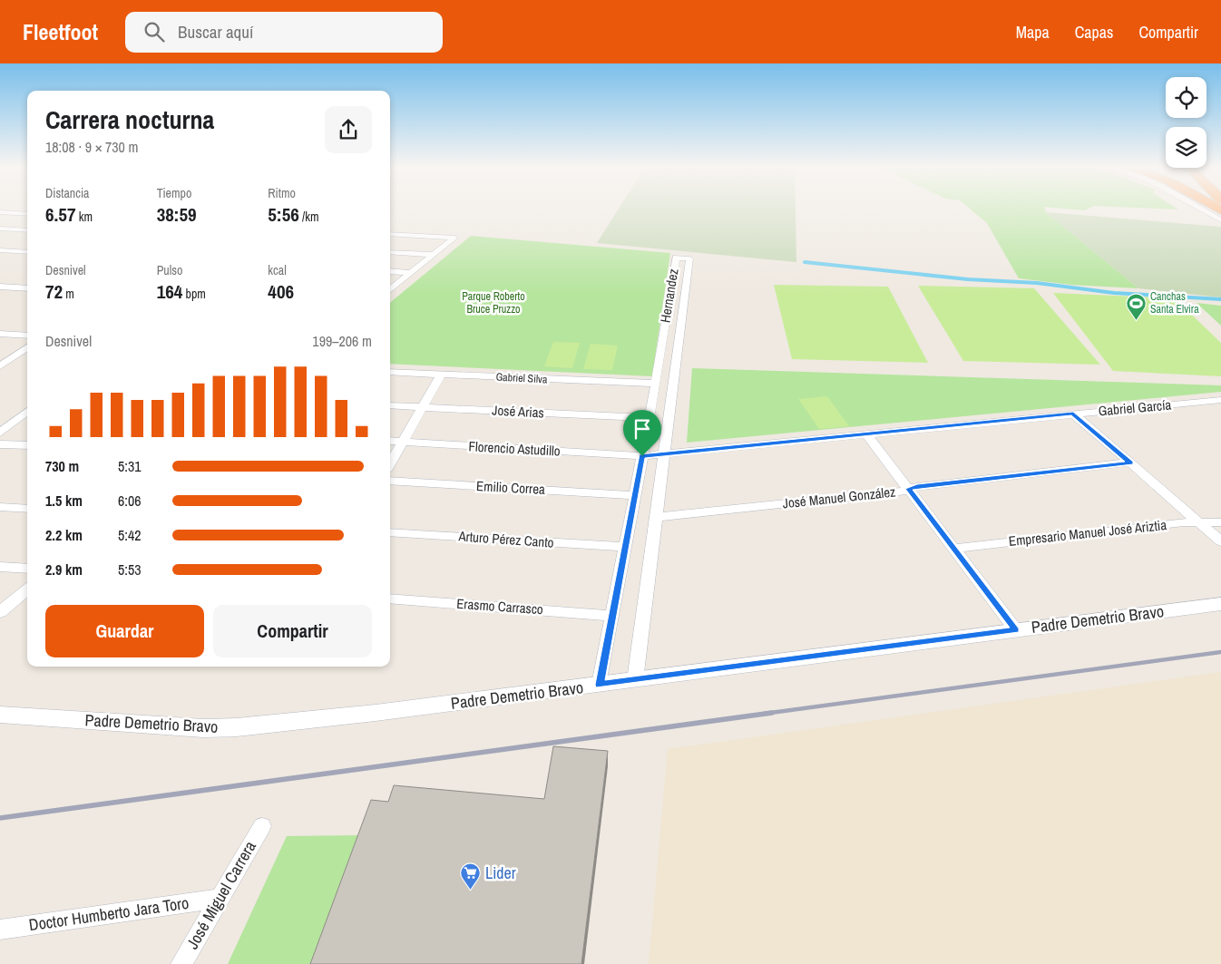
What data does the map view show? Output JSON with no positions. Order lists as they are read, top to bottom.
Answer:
{
  "streets": {
    "street": [
      "Hernandez",
      "Gabriel Silva",
      "Gabriel García",
      "José Arias",
      "Florencio Astudillo",
      "Emilio Correa",
      "José Manuel González",
      "Empresario Manuel José Ariztia",
      "Arturo Pérez Canto",
      "Erasmo Carrasco",
      "Padre Demetrio Bravo",
      "José Miguel Carrera",
      "Doctor Humberto Jara Toro"
    ]
  },
  "crossings": [
    ["Hernandez", "Gabriel Silva"],
    ["Hernandez", "Gabriel García"],
    ["Hernandez", "José Arias"],
    ["Hernandez", "Florencio Astudillo"],
    ["Hernandez", "Emilio Correa"],
    ["Hernandez", "José Manuel González"],
    ["Hernandez", "Arturo Pérez Canto"],
    ["Hernandez", "Erasmo Carrasco"],
    ["Hernandez", "Padre Demetrio Bravo"],
    ["Gabriel García", "Florencio Astudillo"],
    ["José Miguel Carrera", "Doctor Humberto Jara Toro"]
  ],
  "parks": ["Parque Roberto Bruce Pruzzo"],
  "places": {
    "sports": ["Canchas Santa Elvira"],
    "supermarket": ["Lider"]
  },
  "page": {
    "header": "Fleetfoot",
    "search": "Buscar aquí",
    "nav": ["Mapa", "Capas", "Compartir"],
    "heading": ["Carrera nocturna", "18:08 · 9 × 730 m"],
    "stats": [
      ["Distancia", "6.57 km"],
      ["Tiempo", "38:59"],
      ["Ritmo", "5:56 /km"],
      ["Desnivel", "72 m"],
      ["Pulso", "164 bpm"],
      ["kcal", "406"]
    ],
    "chart": ["Desnivel", "199–206 m"],
    "list": [
      {
        "name": "730 m",
        "note": "5:31"
      },
      {
        "name": "1.5 km",
        "note": "6:06"
      },
      {
        "name": "2.2 km",
        "note": "5:42"
      },
      {
        "name": "2.9 km",
        "note": "5:53"
      }
    ],
    "buttons": ["Guardar", "Compartir"]
  }
}
